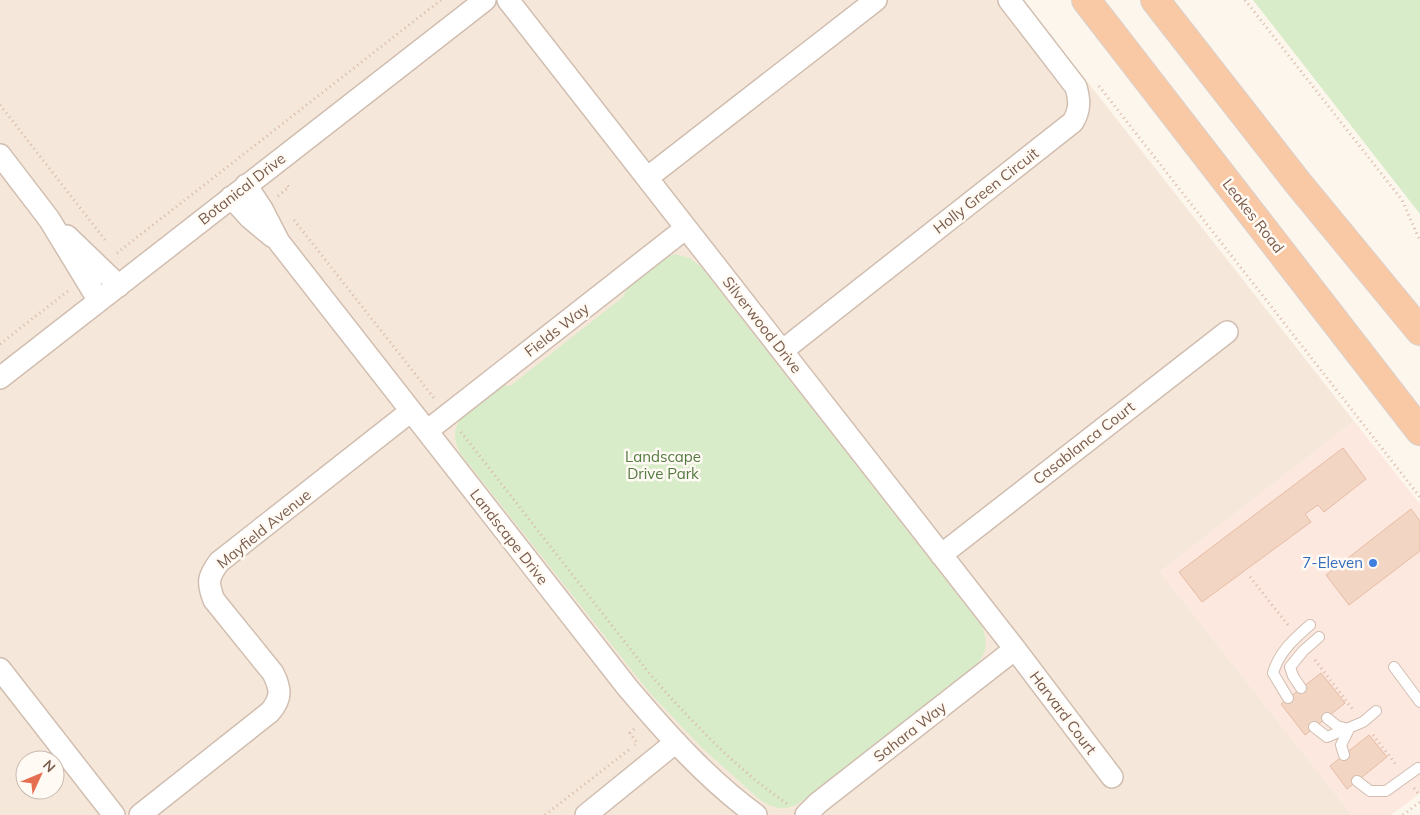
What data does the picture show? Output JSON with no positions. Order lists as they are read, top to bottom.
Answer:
{
  "streets": {
    "highway": ["Leakes Road"],
    "street": [
      "Botanical Drive",
      "Holly Green Circuit",
      "Silverwood Drive",
      "Fields Way",
      "Casablanca Court",
      "Mayfield Avenue",
      "Landscape Drive",
      "Harvard Court",
      "Sahara Way"
    ]
  },
  "crossings": [
    ["Botanical Drive", "Landscape Drive"],
    ["Holly Green Circuit", "Silverwood Drive"],
    ["Silverwood Drive", "Fields Way"],
    ["Silverwood Drive", "Casablanca Court"],
    ["Silverwood Drive", "Harvard Court"],
    ["Silverwood Drive", "Sahara Way"],
    ["Fields Way", "Landscape Drive"],
    ["Mayfield Avenue", "Landscape Drive"],
    ["Harvard Court", "Sahara Way"]
  ],
  "parks": ["Landscape Drive Park"],
  "places": ["7-Eleven"],
  "north": "top right"
}
